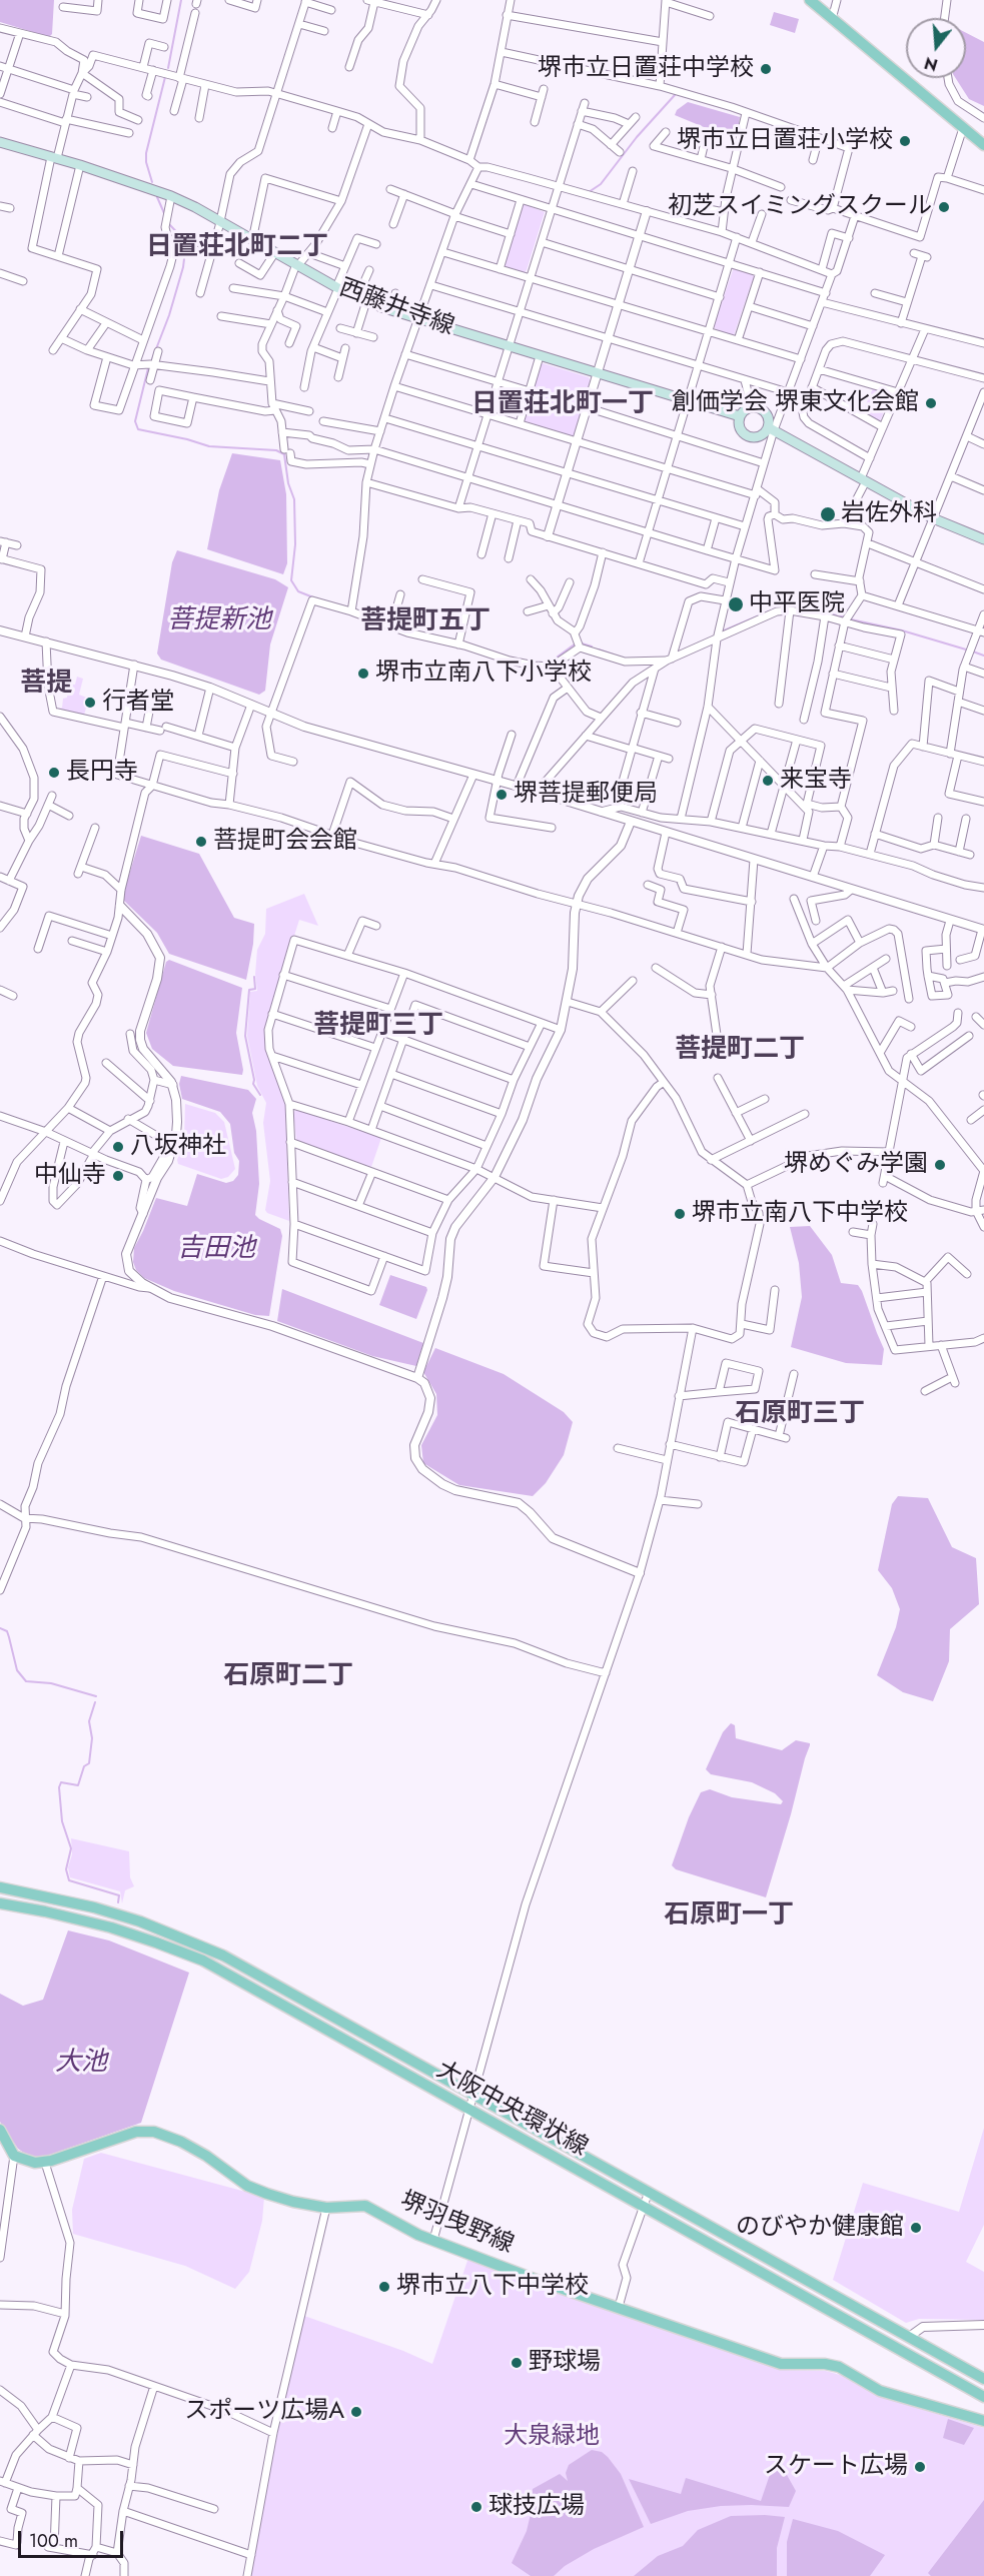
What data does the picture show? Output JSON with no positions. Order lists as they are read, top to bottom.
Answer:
{
  "streets": {
    "main road": ["西藤井寺線", "大阪中央環状線", "堺羽曳野線"]
  },
  "districts": [
    "日置荘北町二丁",
    "日置荘北町一丁",
    "菩提町五丁",
    "菩提",
    "菩提町三丁",
    "菩提町二丁",
    "石原町三丁",
    "石原町二丁",
    "石原町一丁"
  ],
  "water": ["菩提新池", "吉田池", "大池"],
  "parks": ["大泉緑地"],
  "places": [
    "堺市立日置荘中学校",
    "堺市立日置荘小学校",
    "初芝スイミングスクール",
    "創価学会 堺東文化会館",
    "岩佐外科",
    "中平医院",
    "堺市立南八下小学校",
    "行者堂",
    "長円寺",
    "来宝寺",
    "堺菩提郵便局",
    "菩提町会会館",
    "八坂神社",
    "堺めぐみ学園",
    "中仙寺",
    "堺市立南八下中学校",
    "のびやか健康館",
    "堺市立八下中学校",
    "野球場",
    "スポーツ広場A",
    "スケート広場",
    "球技広場"
  ],
  "scale_bar": "100 m",
  "north": "bottom"
}
